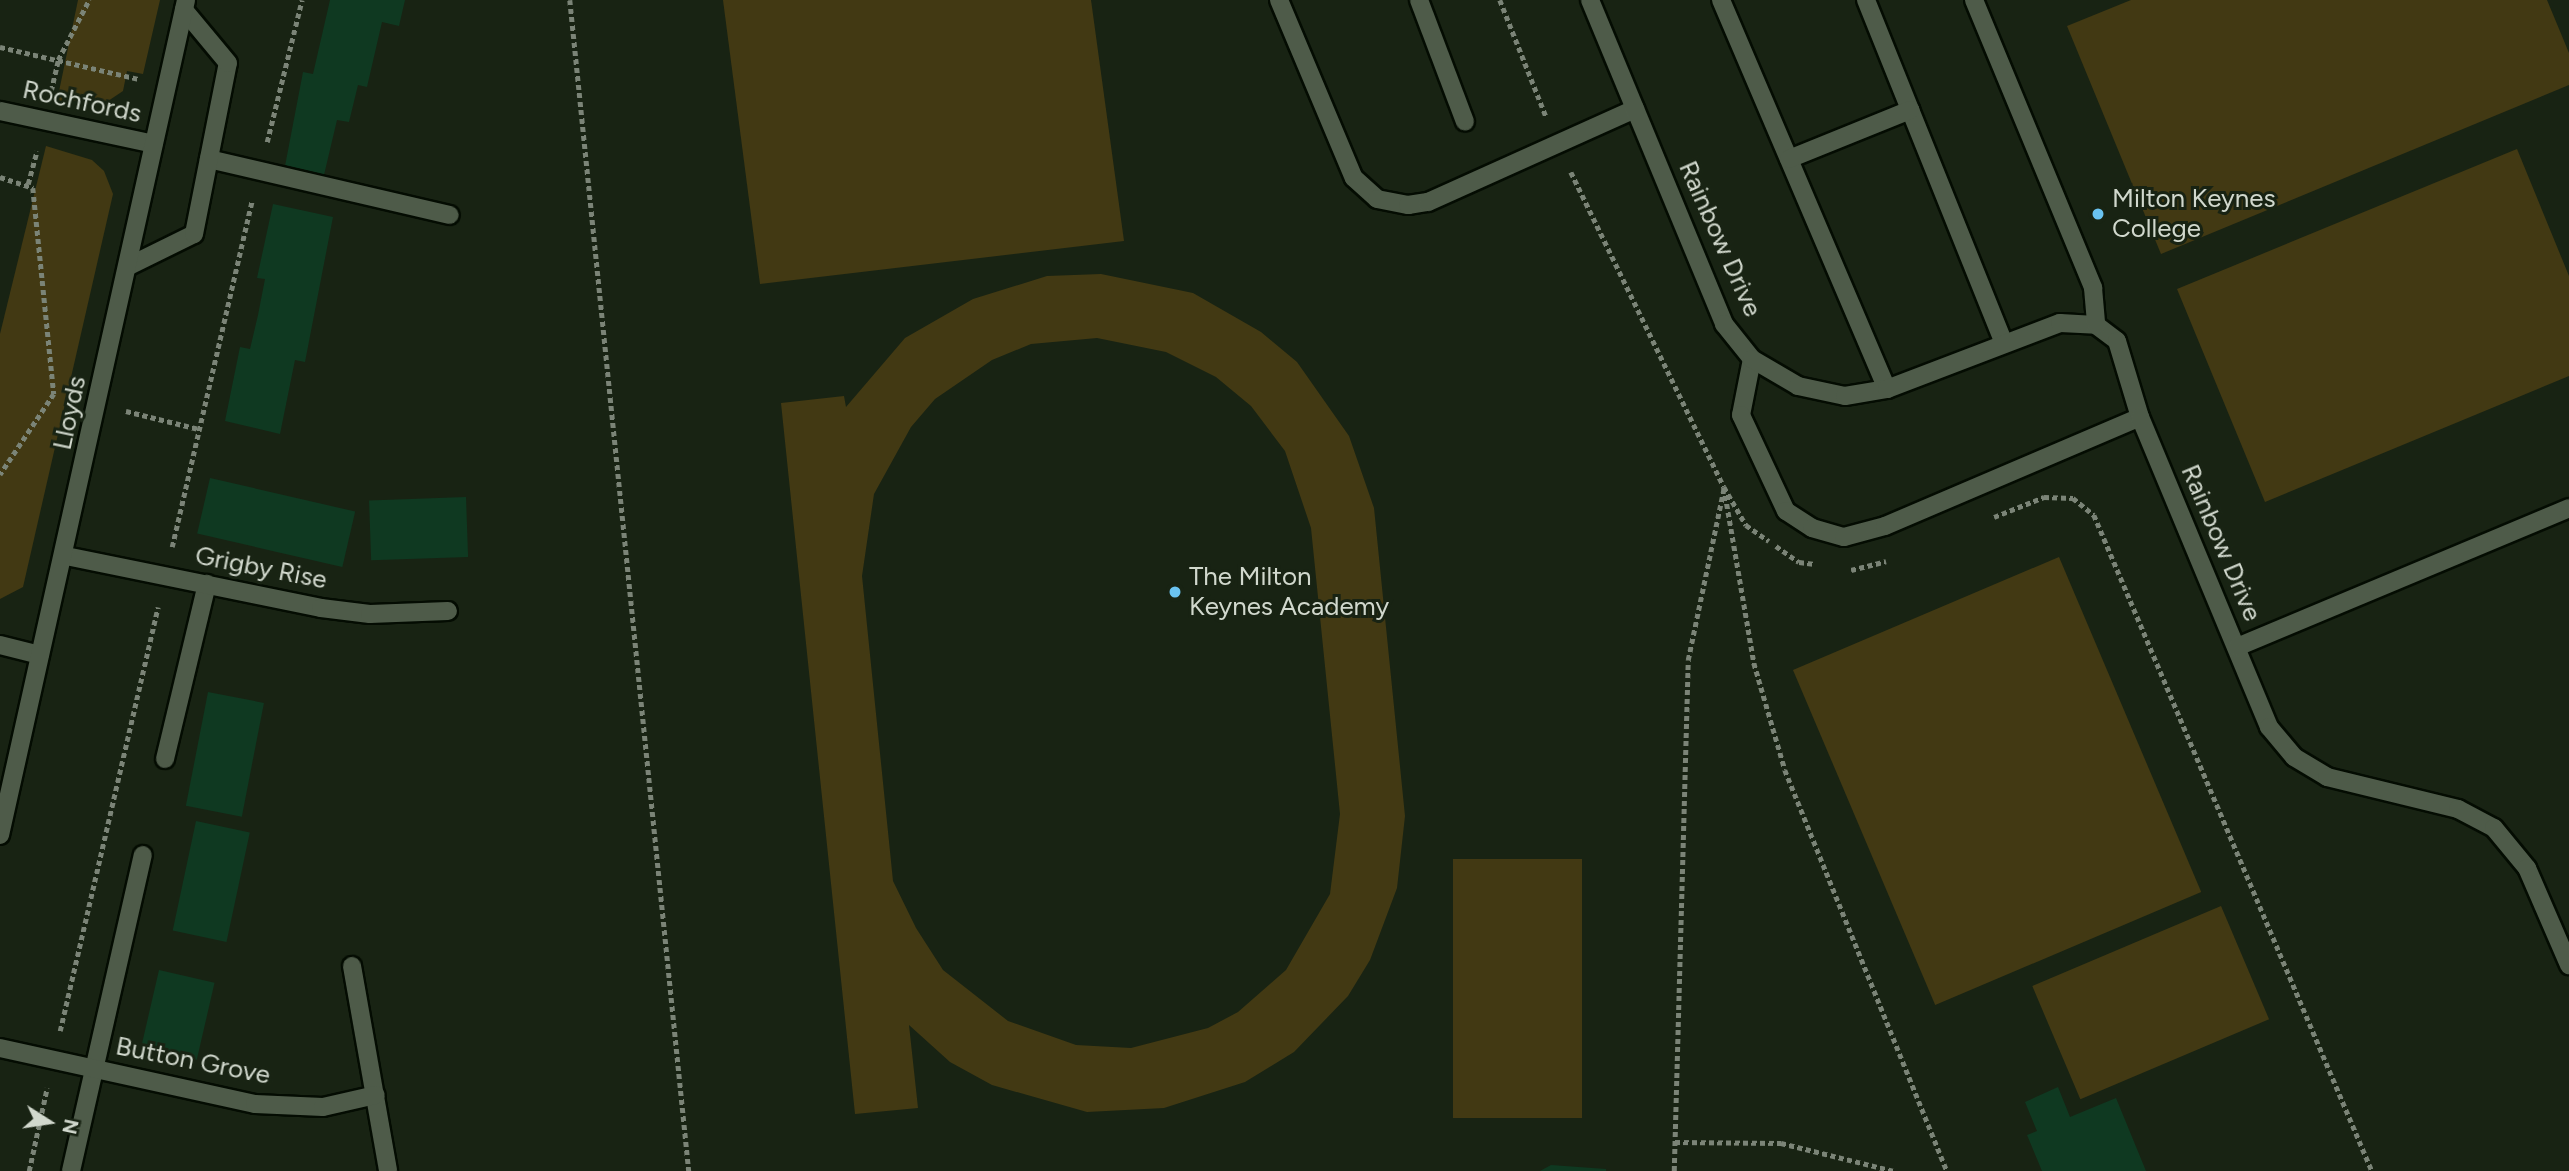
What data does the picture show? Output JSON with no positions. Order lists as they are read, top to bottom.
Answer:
{
  "streets": {
    "street": [
      "Rochfords",
      "Rainbow Drive",
      "Lloyds",
      "Grigby Rise",
      "Button Grove"
    ]
  },
  "crossings": [
    ["Rochfords", "Lloyds"],
    ["Lloyds", "Grigby Rise"]
  ],
  "places": ["Milton Keynes College", "The Milton Keynes Academy"],
  "north": "right"
}
